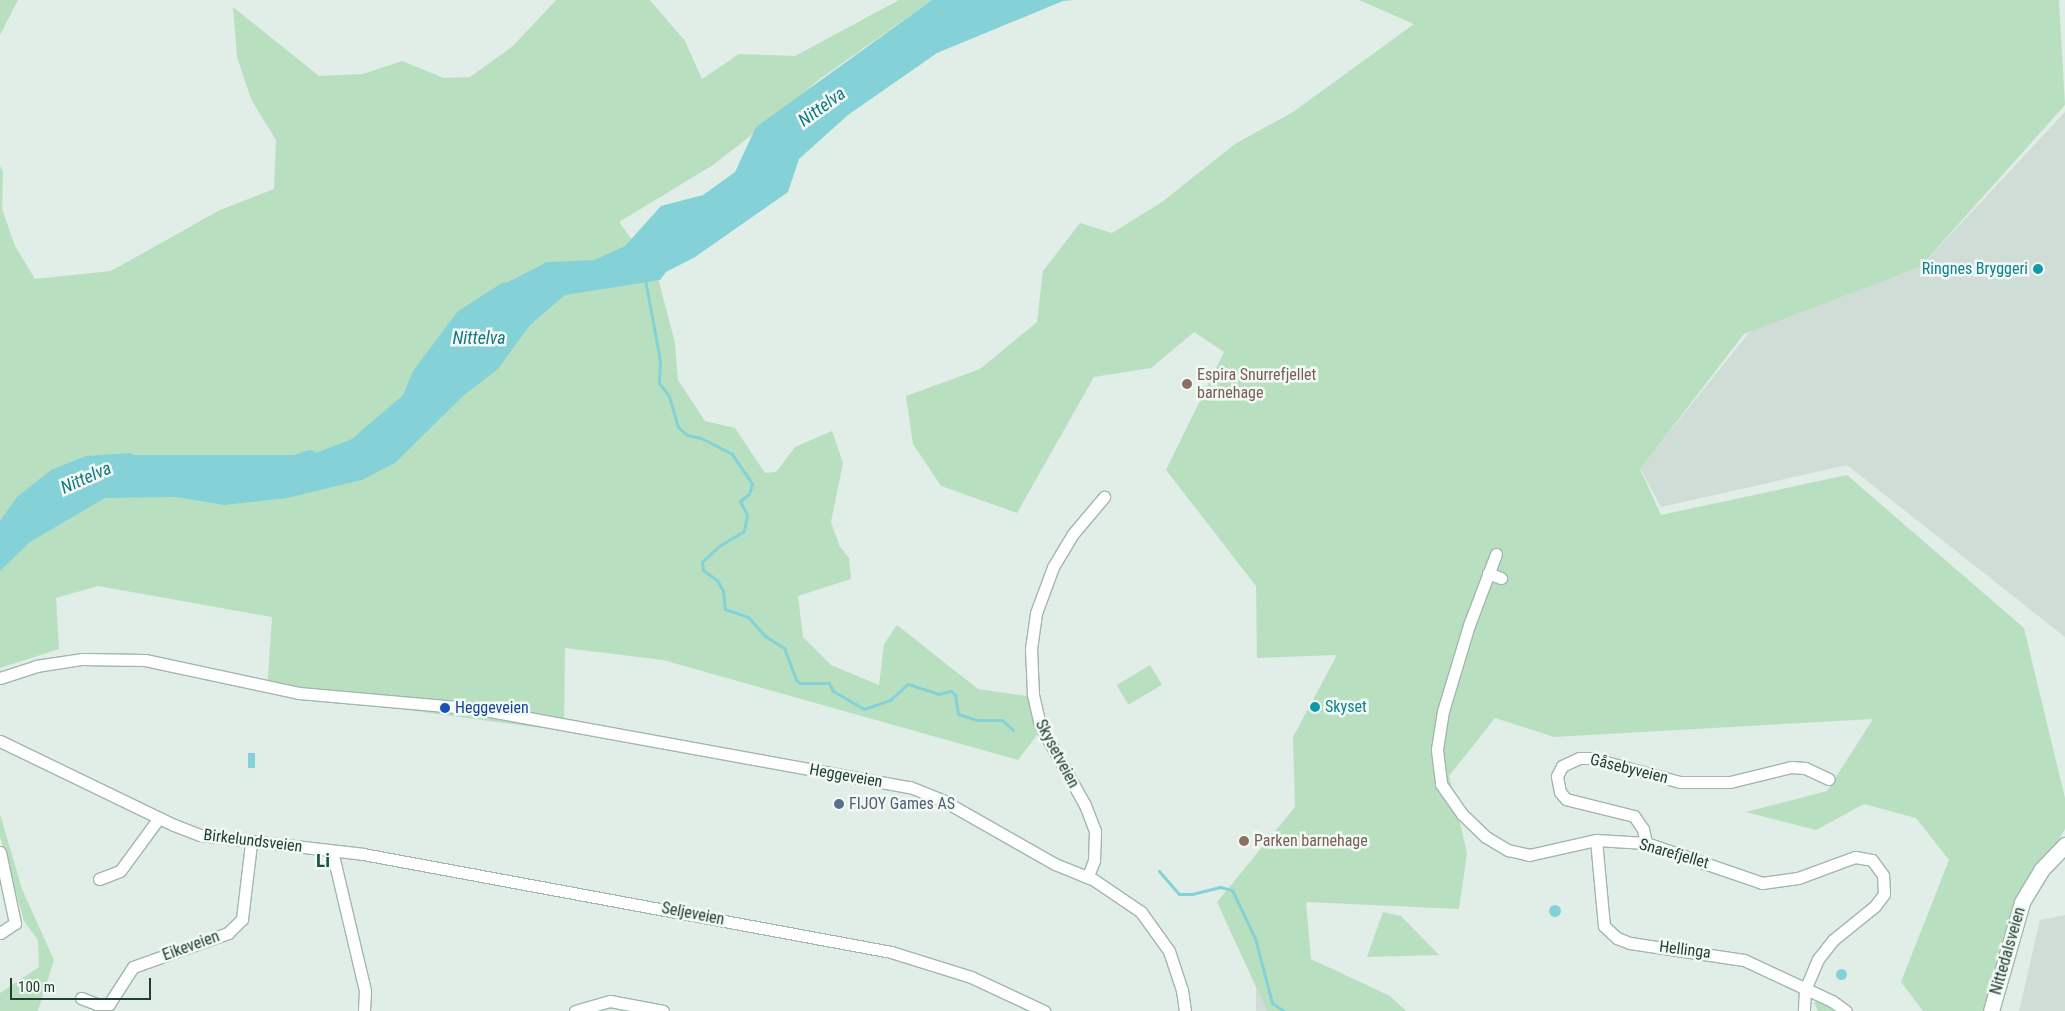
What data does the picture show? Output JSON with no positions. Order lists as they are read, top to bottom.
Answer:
{
  "streets": {
    "main road": ["Nittedalsveien"],
    "street": [
      "Skysetveien",
      "Gåsebyveien",
      "Heggeveien",
      "Birkelundsveien",
      "Snarefjellet",
      "Seljeveien",
      "Eikeveien",
      "Hellinga"
    ]
  },
  "crossings": [
    ["Skysetveien", "Heggeveien"],
    ["Gåsebyveien", "Snarefjellet"],
    ["Birkelundsveien", "Seljeveien"],
    ["Birkelundsveien", "Eikeveien"],
    ["Snarefjellet", "Hellinga"]
  ],
  "districts": ["Li"],
  "water": ["Nittelva"],
  "places": [
    "Ringnes Bryggeri",
    "Espira Snurrefjellet barnehage",
    "Skyset",
    "Heggeveien",
    "FIJOY Games AS",
    "Parken barnehage"
  ],
  "scale_bar": "100 m"
}
